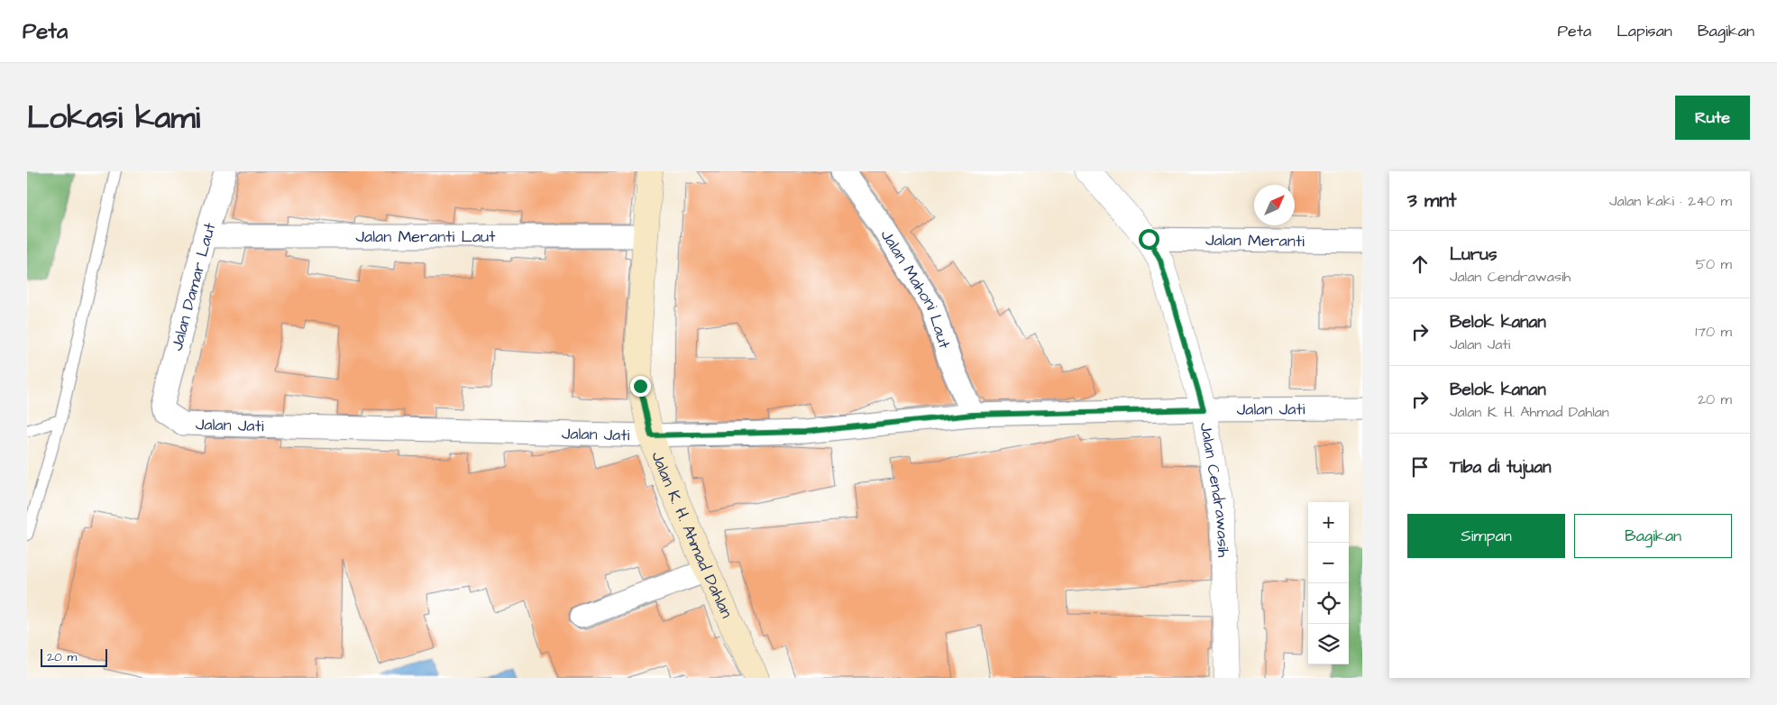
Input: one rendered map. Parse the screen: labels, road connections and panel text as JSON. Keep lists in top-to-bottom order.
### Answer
{
  "streets": {
    "main road": ["Jalan K. H. Ahmad Dahlan"],
    "street": [
      "Jalan Meranti Laut",
      "Jalan Meranti",
      "Jalan Damar Laut",
      "Jalan Mahoni Laut",
      "Jalan Jati",
      "Jalan Cendrawasih"
    ]
  },
  "crossings": [
    ["Jalan Meranti Laut", "Jalan Damar Laut"],
    ["Jalan Meranti Laut", "Jalan K. H. Ahmad Dahlan"],
    ["Jalan Meranti", "Jalan Cendrawasih"],
    ["Jalan Damar Laut", "Jalan Jati"],
    ["Jalan Mahoni Laut", "Jalan Jati"],
    ["Jalan Jati", "Jalan Cendrawasih"],
    ["Jalan Jati", "Jalan K. H. Ahmad Dahlan"]
  ],
  "scale_bar": "20 m",
  "north": "top right",
  "page": {
    "header": "Peta",
    "nav": ["Peta", "Lapisan", "Bagikan"],
    "title": "Lokasi kami",
    "buttons": [
      "Rute",
      ["Simpan", "Bagikan"]
    ],
    "heading": ["3 mnt", "Jalan kaki · 240 m"],
    "list": [
      ["Lurus", "Jalan Cendrawasih", "50 m"],
      ["Belok kanan", "Jalan Jati", "170 m"],
      ["Belok kanan", "Jalan K. H. Ahmad Dahlan", "20 m"],
      "Tiba di tujuan"
    ],
    "map_buttons": ["+", "−"],
    "scale": "20 m"
  }
}
